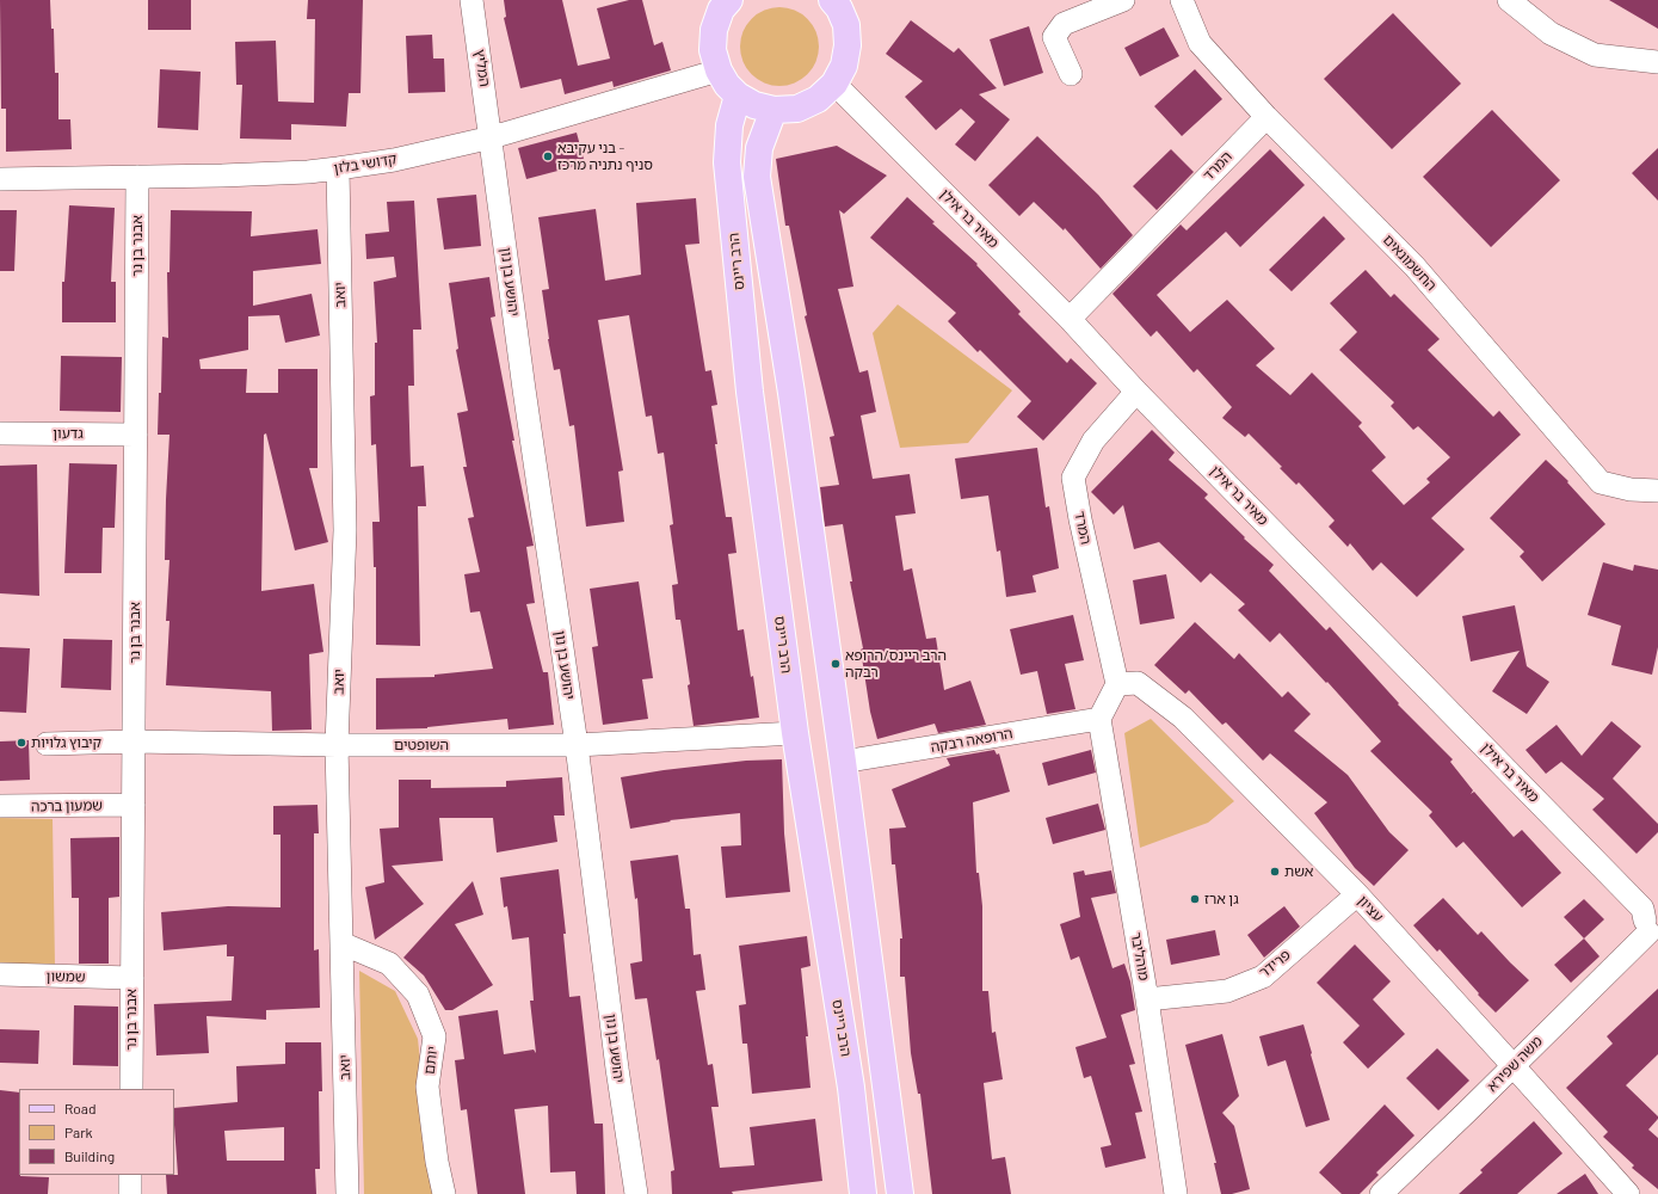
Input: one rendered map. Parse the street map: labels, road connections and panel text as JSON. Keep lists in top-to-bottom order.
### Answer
{
  "streets": {
    "main road": ["הרב ריינס"],
    "street": [
      "המליץ",
      "קדושי בלזן",
      "המרד",
      "מאיר בר אילן",
      "אבנר בן נר",
      "החשמונאים",
      "יהושע בן נון",
      "יואב",
      "גדעון",
      "הרופאה רבקה",
      "השופטים",
      "שמעון ברכה",
      "עציון",
      "מוהליבר",
      "פרידר",
      "שמשון",
      "יותם",
      "משה שפירא"
    ]
  },
  "crossings": [
    ["המליץ", "קדושי בלזן"],
    ["המליץ", "יהושע בן נון"],
    ["קדושי בלזן", "אבנר בן נר"],
    ["קדושי בלזן", "יהושע בן נון"],
    ["קדושי בלזן", "יואב"],
    ["המרד", "מאיר בר אילן"],
    ["המרד", "החשמונאים"],
    ["המרד", "עציון"],
    ["מאיר בר אילן", "משה שפירא"],
    ["אבנר בן נר", "גדעון"],
    ["אבנר בן נר", "השופטים"],
    ["אבנר בן נר", "שמעון ברכה"],
    ["אבנר בן נר", "שמשון"],
    ["הרב ריינס", "השופטים"],
    ["יהושע בן נון", "השופטים"],
    ["יואב", "השופטים"],
    ["יואב", "יותם"],
    ["הרופאה רבקה", "מוהליבר"],
    ["עציון", "פרידר"],
    ["עציון", "משה שפירא"],
    ["מוהליבר", "פרידר"]
  ],
  "places": [
    "בני עקיבא - סניף נתניה מרכז",
    "הרב ריינס/הרופא רבקה",
    "קיבוץ גלויות",
    "אשת",
    "גן ארז"
  ],
  "legend": ["Road", "Park", "Building"]
}
